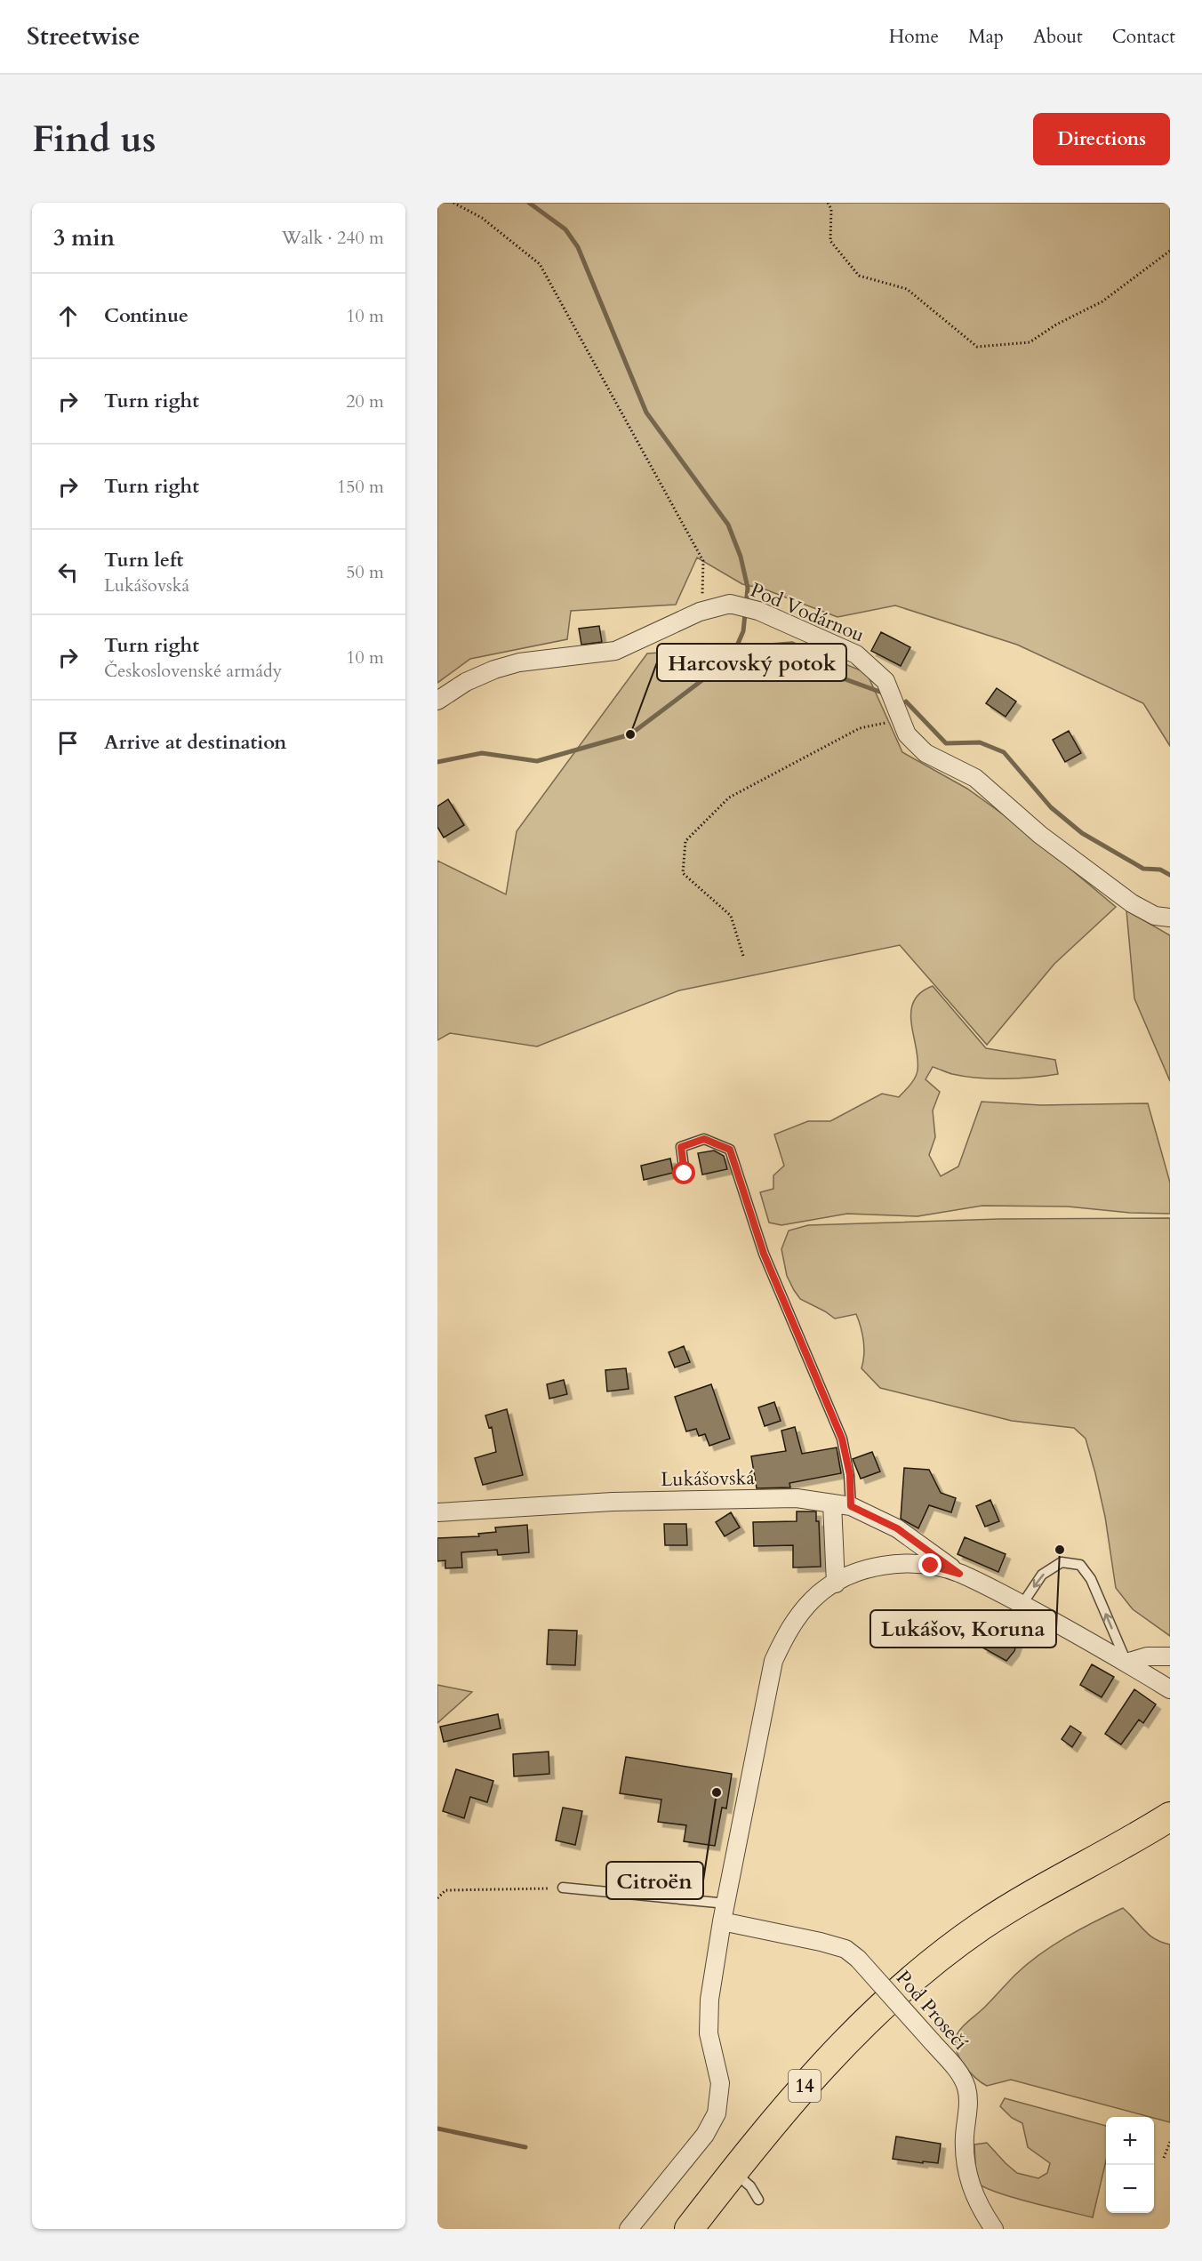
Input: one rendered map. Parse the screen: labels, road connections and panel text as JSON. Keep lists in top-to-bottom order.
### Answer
{
  "streets": {
    "main road": ["14"],
    "street": ["Pod Vodárnou", "Lukášovská", "Pod Prosečí"]
  },
  "places": ["Harcovský potok", "Lukášov, Koruna", "Citroën"],
  "page": {
    "header": "Streetwise",
    "nav": [
      "Home",
      "Map",
      "About",
      "Contact"
    ],
    "buttons": "Directions",
    "title": "Find us",
    "heading": ["3 min", "Walk · 240 m"],
    "list": [
      ["Continue", "10 m"],
      ["Turn right", "20 m"],
      ["Turn right", "150 m"],
      ["Turn left", "Lukášovská", "50 m"],
      ["Turn right", "Československé armády", "10 m"],
      "Arrive at destination"
    ],
    "map_buttons": ["+", "−"]
  }
}
